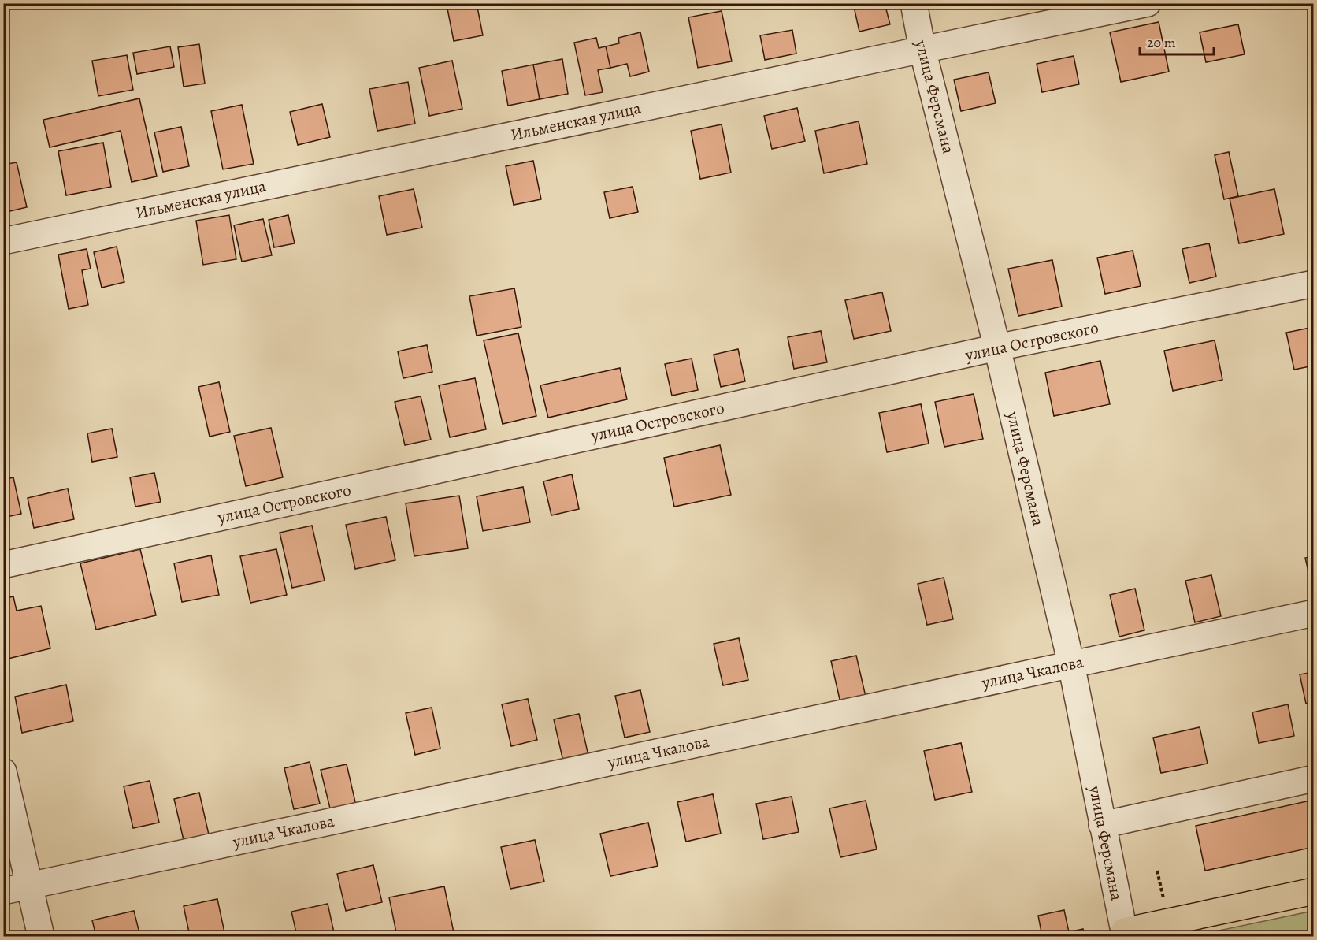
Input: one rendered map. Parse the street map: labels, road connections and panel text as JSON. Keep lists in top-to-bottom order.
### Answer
{
  "streets": {
    "street": [
      "улица Ферсмана",
      "Ильменская улица",
      "улица Островского",
      "улица Чкалова"
    ]
  },
  "crossings": [
    ["улица Ферсмана", "Ильменская улица"],
    ["улица Ферсмана", "улица Островского"],
    ["улица Ферсмана", "улица Чкалова"]
  ],
  "scale_bar": "20 m"
}
